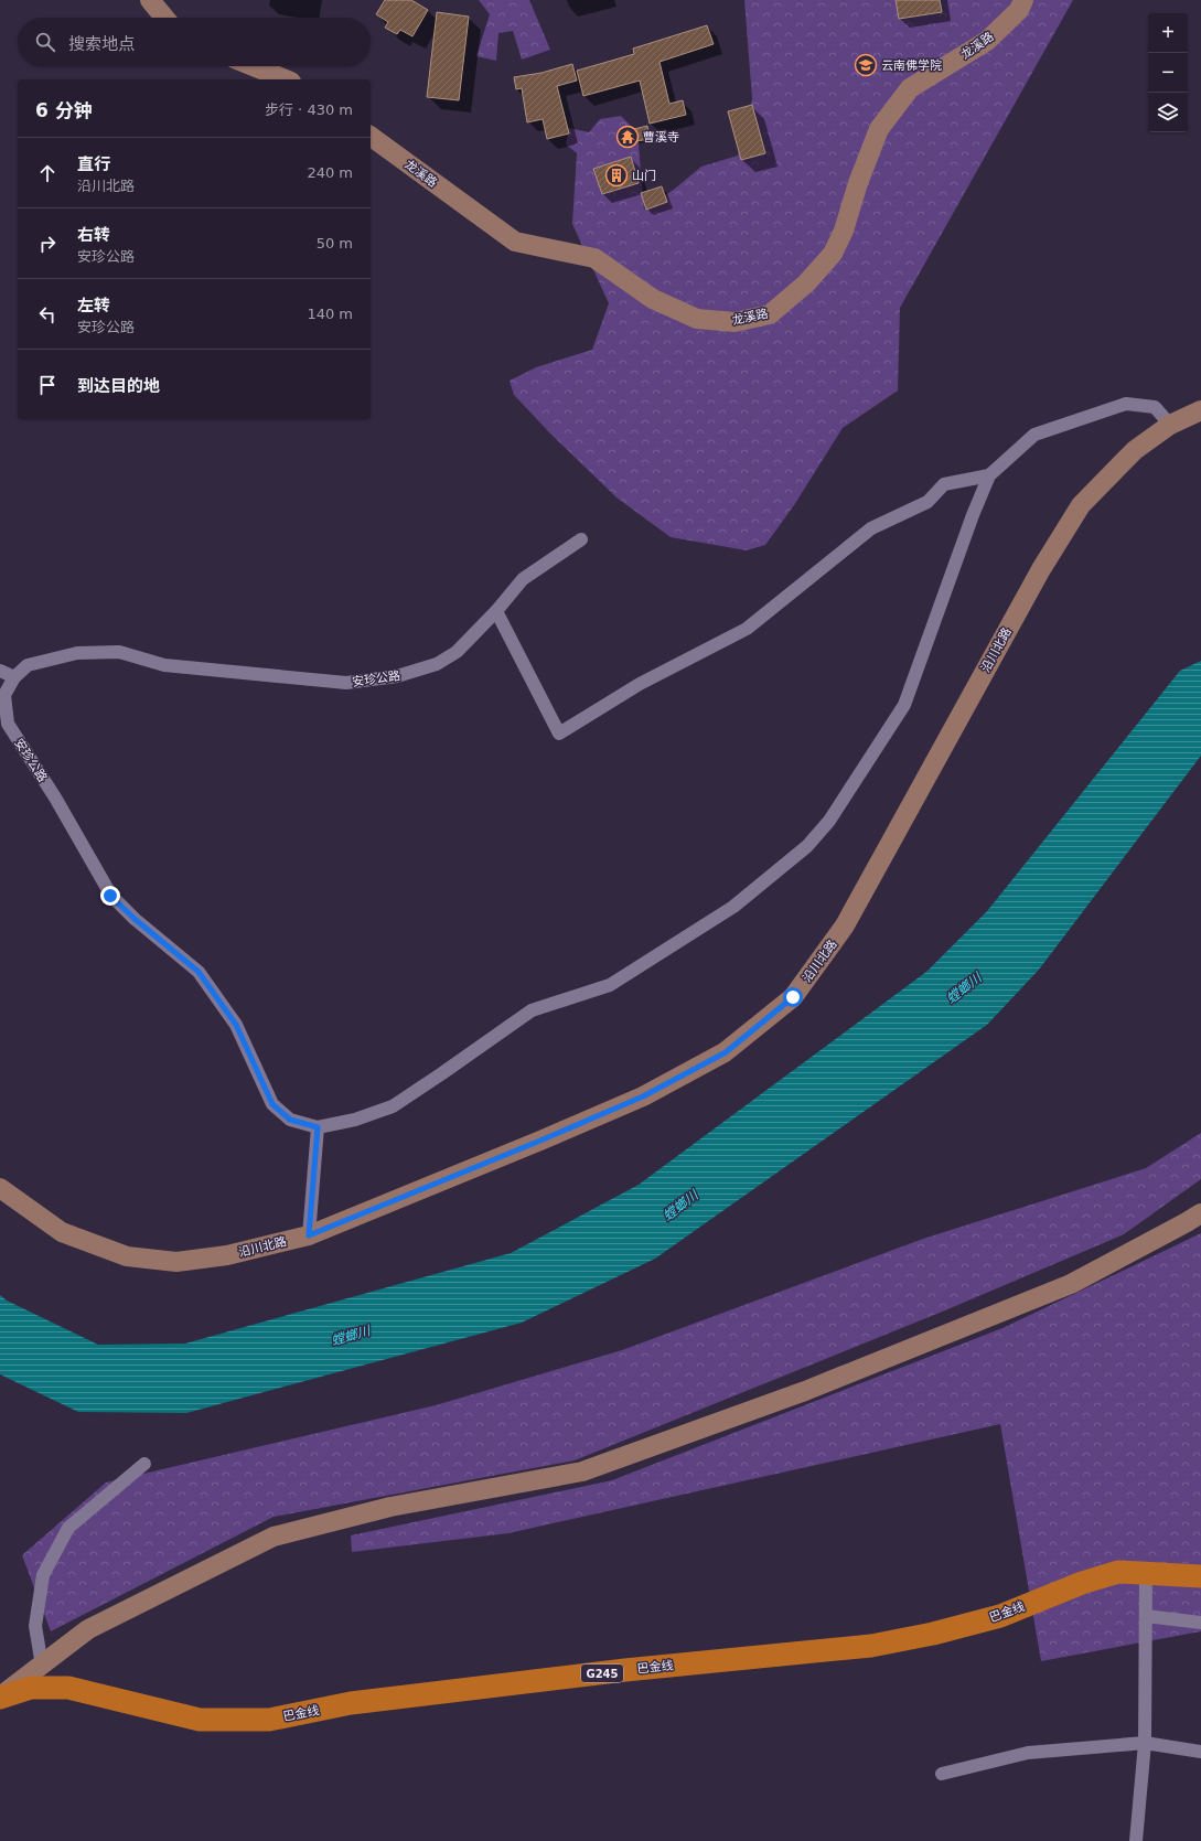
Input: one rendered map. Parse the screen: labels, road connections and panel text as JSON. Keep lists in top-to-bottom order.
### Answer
{
  "streets": {
    "highway": ["巴金线", "G245"],
    "main road": ["龙溪路", "沿川北路"],
    "street": ["安珍公路"]
  },
  "water": ["螳螂川"],
  "places": {
    "school or university": ["云南佛学院"],
    "temple": ["曹溪寺"],
    "building": ["山门"]
  },
  "page": {
    "map_buttons": ["+", "−"],
    "search": "搜索地点",
    "heading": ["6 分钟", "步行 · 430 m"],
    "list": [
      ["直行", "沿川北路", "240 m"],
      ["右转", "安珍公路", "50 m"],
      ["左转", "安珍公路", "140 m"],
      "到达目的地"
    ]
  }
}
